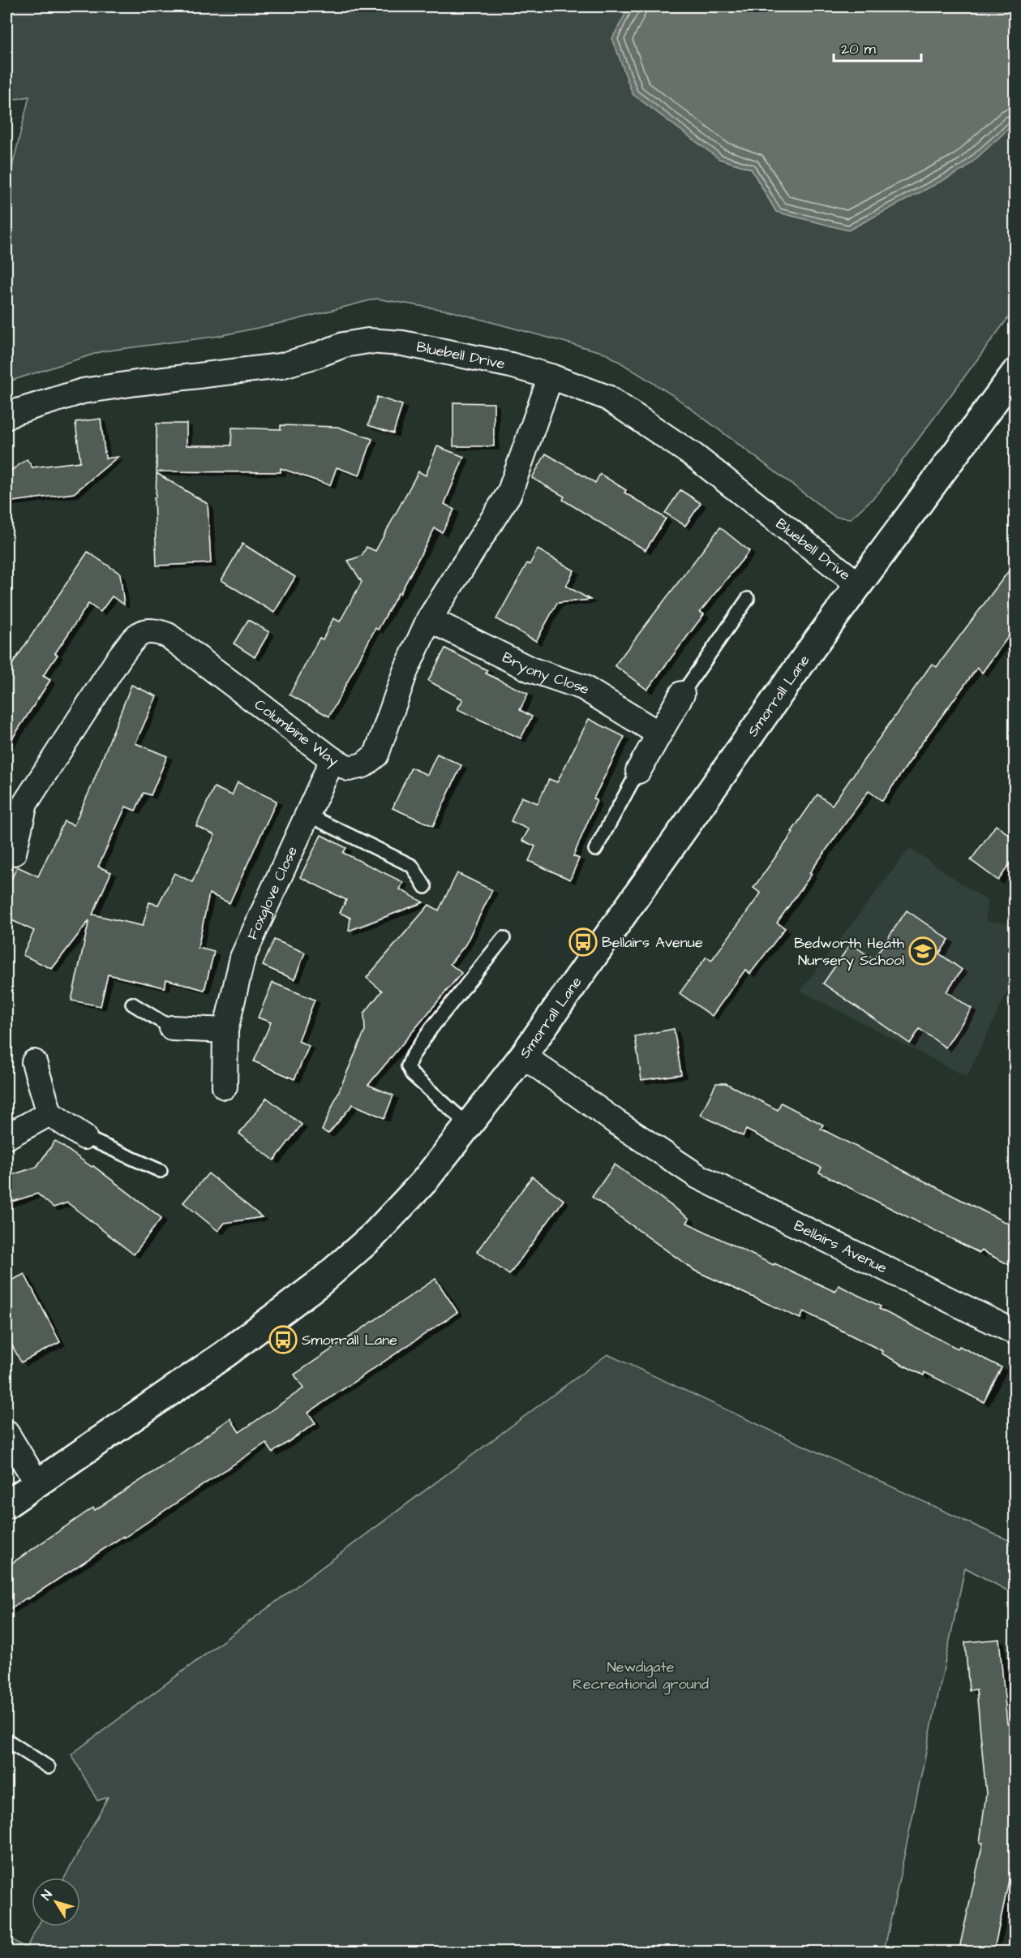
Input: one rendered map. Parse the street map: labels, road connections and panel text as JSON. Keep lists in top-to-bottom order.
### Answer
{
  "streets": {
    "street": [
      "Bluebell Drive",
      "Bryony Close",
      "Smorrall Lane",
      "Columbine Way",
      "Foxglove Close",
      "Bellairs Avenue"
    ]
  },
  "crossings": [
    ["Bluebell Drive", "Smorrall Lane"],
    ["Bluebell Drive", "Columbine Way"],
    ["Bryony Close", "Columbine Way"],
    ["Smorrall Lane", "Bellairs Avenue"],
    ["Columbine Way", "Foxglove Close"]
  ],
  "parks": ["Newdigate Recreational ground"],
  "places": {
    "bus stop": ["Bellairs Avenue", "Smorrall Lane"],
    "school or university": ["Bedworth Heath Nursery School"]
  },
  "scale_bar": "20 m",
  "north": "top left"
}
